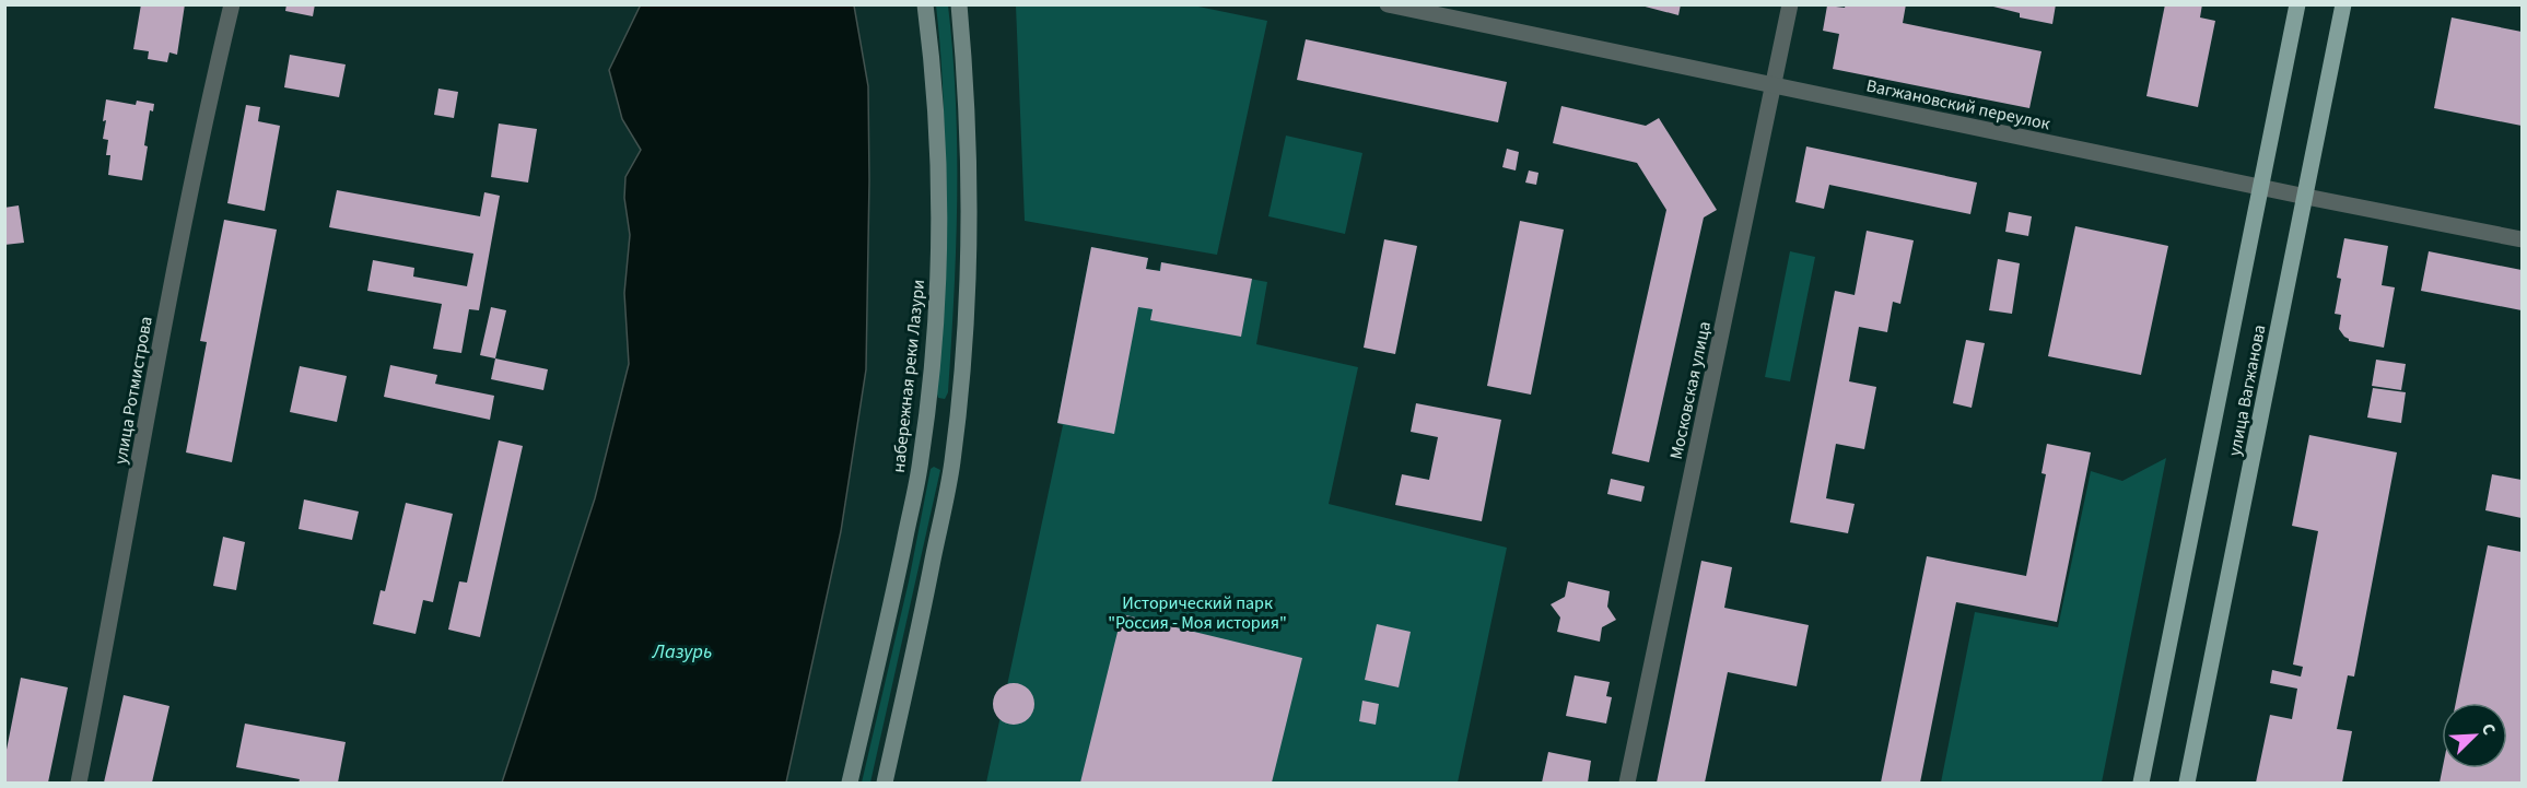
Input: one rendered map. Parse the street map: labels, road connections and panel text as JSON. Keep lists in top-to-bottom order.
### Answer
{
  "streets": {
    "main road": ["набережная реки Лазури", "улица Вагжанова"],
    "street": ["Вагжановский переулок", "улица Ротмистрова", "Московская улица"]
  },
  "crossings": [
    ["Вагжановский переулок", "Московская улица"],
    ["Вагжановский переулок", "улица Вагжанова"]
  ],
  "water": ["Лазурь"],
  "parks": ["Исторический парк \"Россия - Моя история\""],
  "north": "top right"
}
